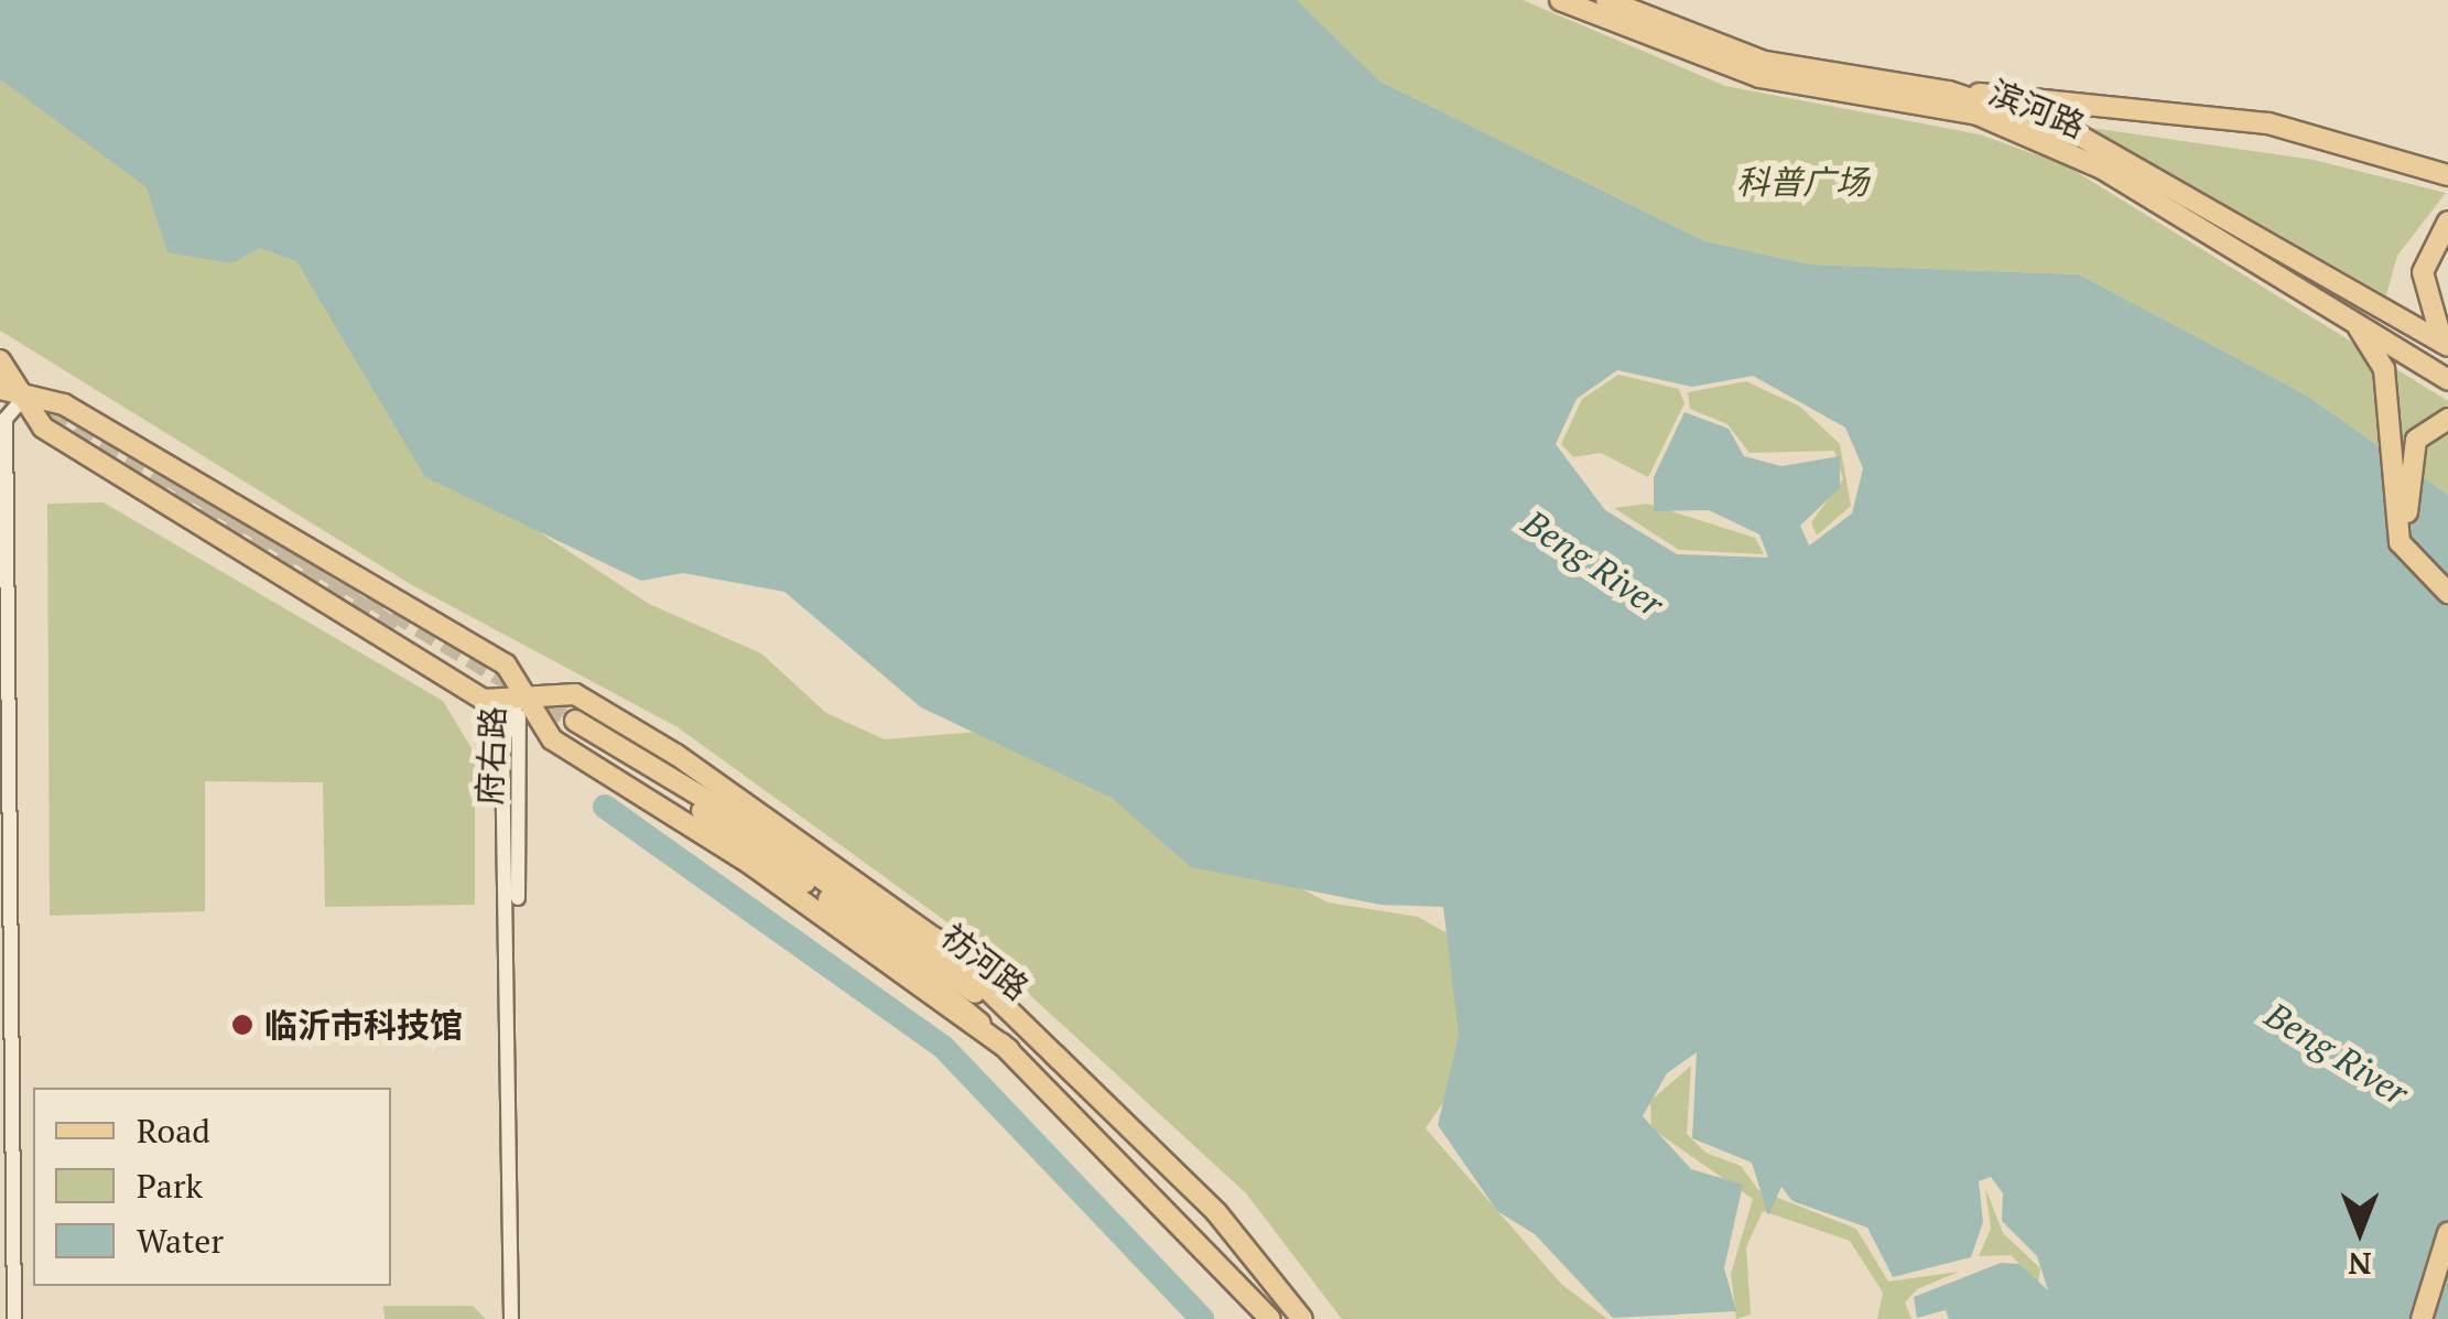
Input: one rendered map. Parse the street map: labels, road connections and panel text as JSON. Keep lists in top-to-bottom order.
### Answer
{
  "streets": {
    "main road": ["滨河路", "祊河路"],
    "street": ["府右路"]
  },
  "water": ["Beng River"],
  "parks": ["科普广场"],
  "places": ["临沂市科技馆"],
  "legend": ["Road", "Park", "Water"],
  "north": "bottom"
}
